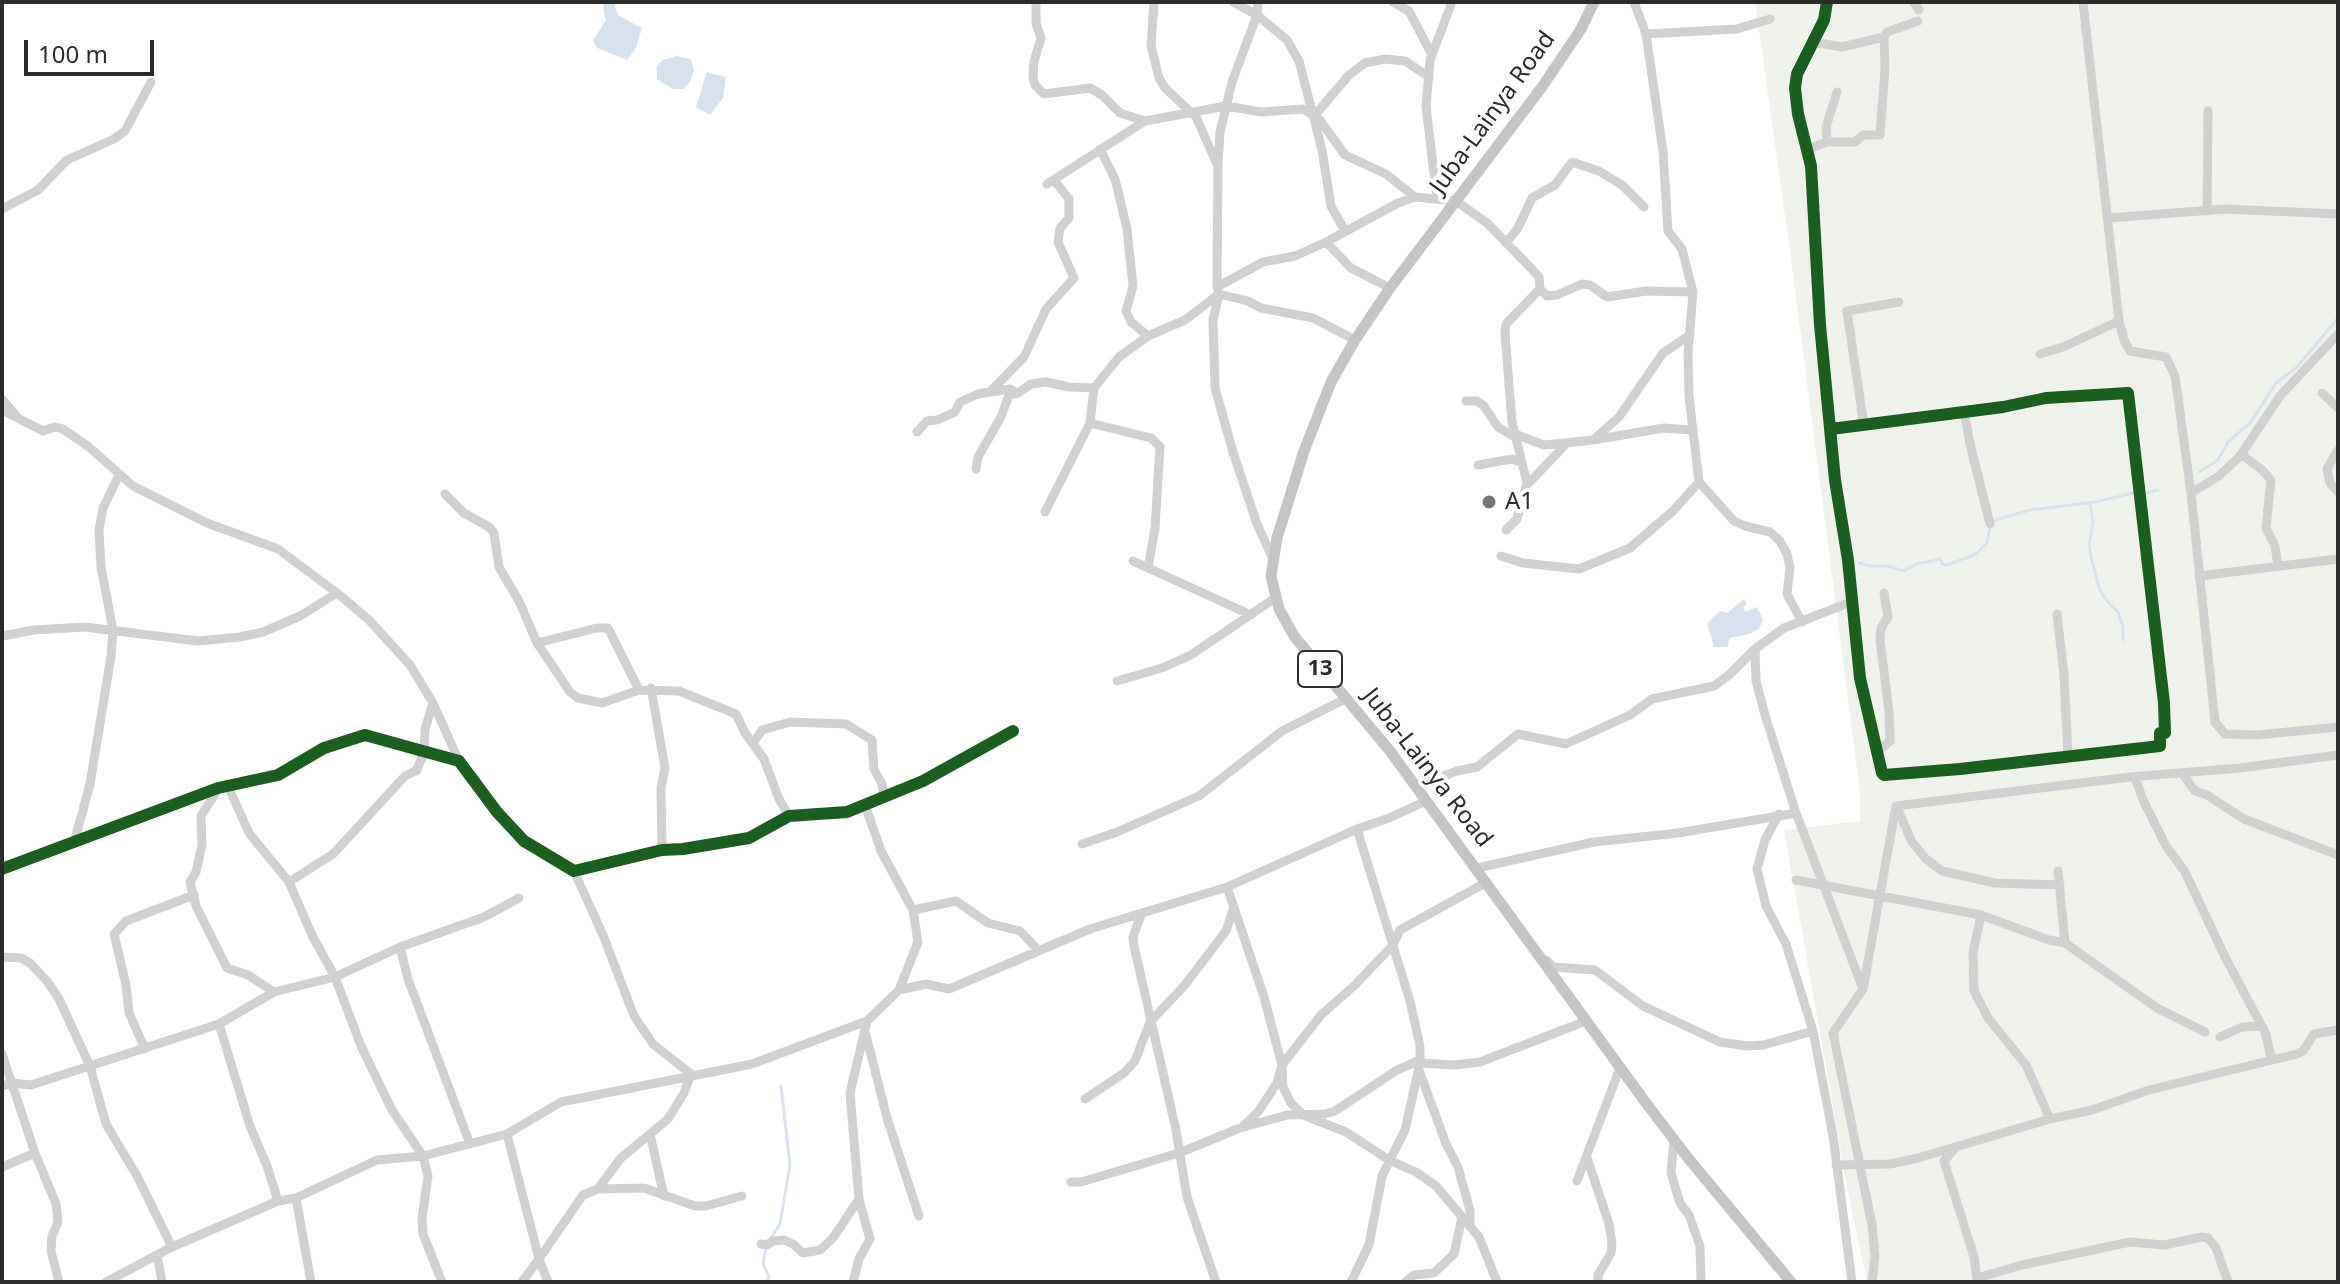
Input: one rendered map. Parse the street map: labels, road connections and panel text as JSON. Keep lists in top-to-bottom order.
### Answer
{
  "streets": {
    "main road": ["Juba-Lainya Road", "13"]
  },
  "places": ["A1"],
  "scale_bar": "100 m"
}
